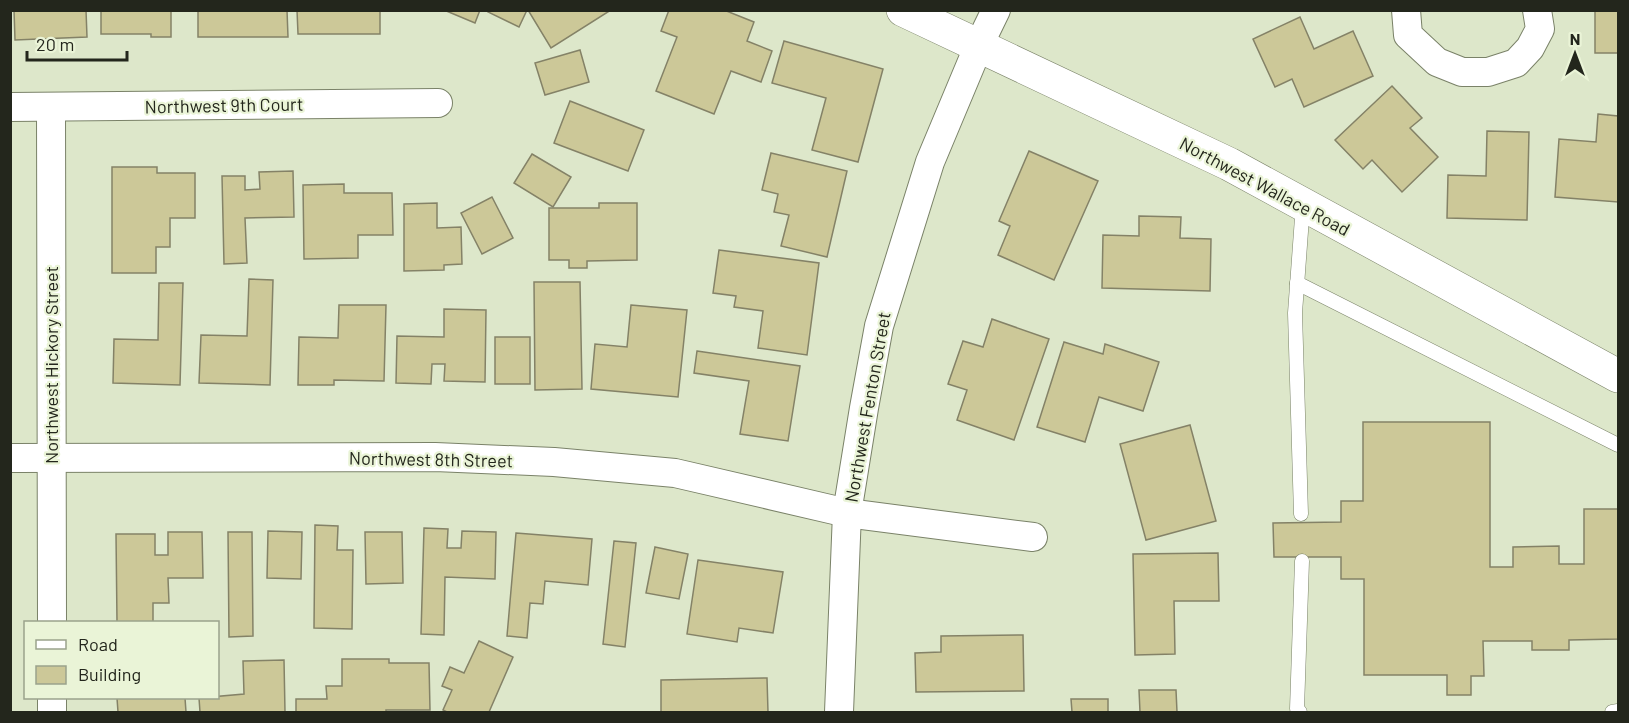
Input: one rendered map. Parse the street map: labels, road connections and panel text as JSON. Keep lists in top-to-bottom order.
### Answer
{
  "streets": {
    "street": [
      "Northwest 9th Court",
      "Northwest Wallace Road",
      "Northwest Hickory Street",
      "Northwest Fenton Street",
      "Northwest 8th Street"
    ]
  },
  "crossings": [
    ["Northwest 9th Court", "Northwest Hickory Street"],
    ["Northwest Wallace Road", "Northwest Fenton Street"],
    ["Northwest Hickory Street", "Northwest 8th Street"],
    ["Northwest Fenton Street", "Northwest 8th Street"]
  ],
  "legend": ["Road", "Building"],
  "scale_bar": "20 m",
  "north": "top"
}
